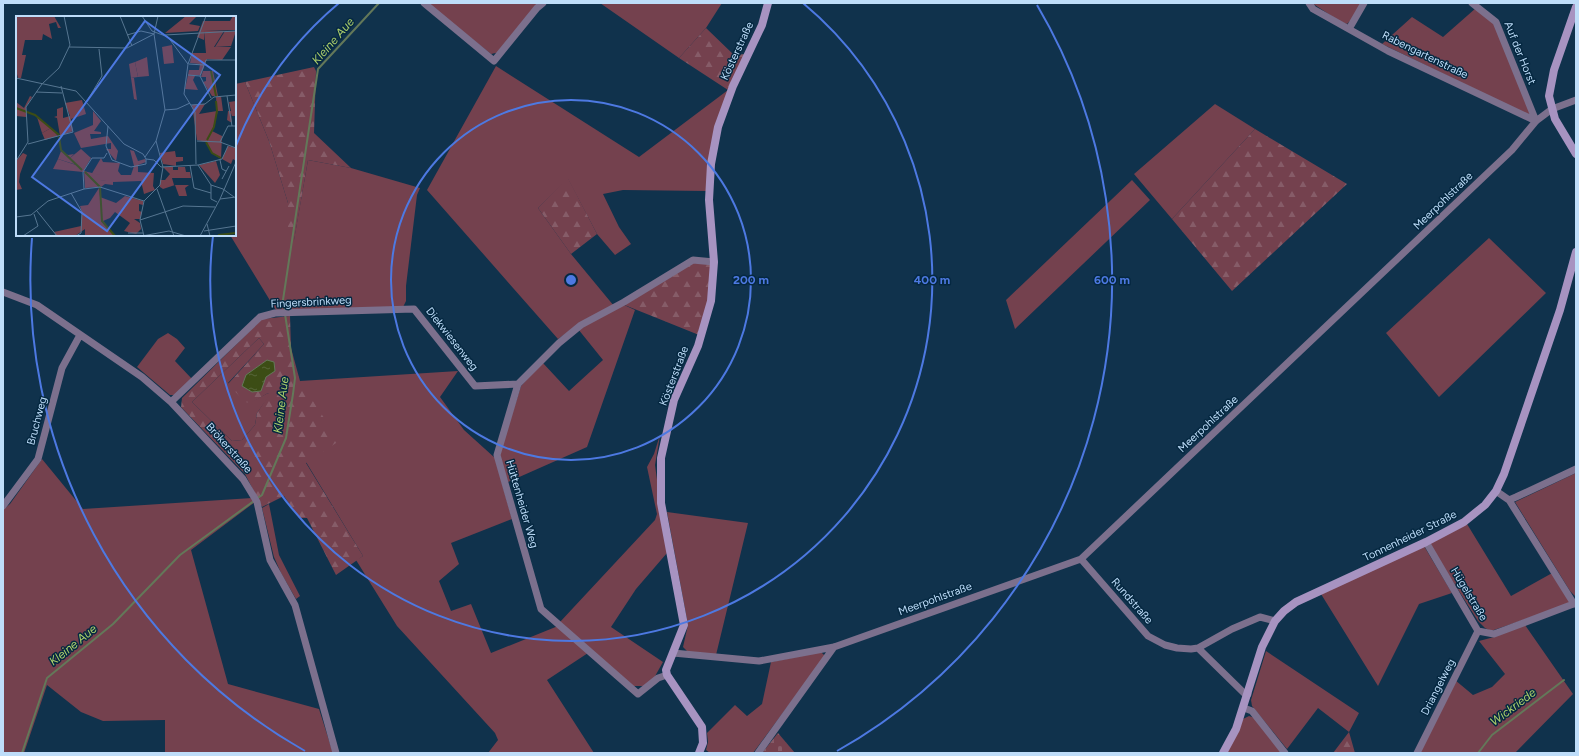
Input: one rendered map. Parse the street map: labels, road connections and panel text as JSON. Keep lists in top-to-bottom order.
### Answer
{
  "streets": {
    "street": [
      "Kösterstraße",
      "Auf der Horst",
      "Rabengartenstraße",
      "Meerpohlstraße",
      "Fingersbrinkweg",
      "Diekwiesenweg",
      "Bruchweg",
      "Brökerstraße",
      "Hüttenheider Weg",
      "Tonnenheider Straße",
      "Hügelstraße",
      "Rundstraße",
      "Driangelweg"
    ]
  },
  "crossings": [
    ["Kösterstraße", "Meerpohlstraße"],
    ["Kösterstraße", "Hüttenheider Weg"],
    ["Auf der Horst", "Rabengartenstraße"],
    ["Auf der Horst", "Meerpohlstraße"],
    ["Rabengartenstraße", "Meerpohlstraße"],
    ["Meerpohlstraße", "Rundstraße"],
    ["Fingersbrinkweg", "Diekwiesenweg"],
    ["Fingersbrinkweg", "Brökerstraße"],
    ["Diekwiesenweg", "Hüttenheider Weg"],
    ["Bruchweg", "Brökerstraße"],
    ["Tonnenheider Straße", "Hügelstraße"],
    ["Tonnenheider Straße", "Rundstraße"],
    ["Hügelstraße", "Driangelweg"]
  ],
  "water": ["Kleine Aue", "Wickriede"],
  "rings": ["200 m", "400 m", "600 m"]
}
